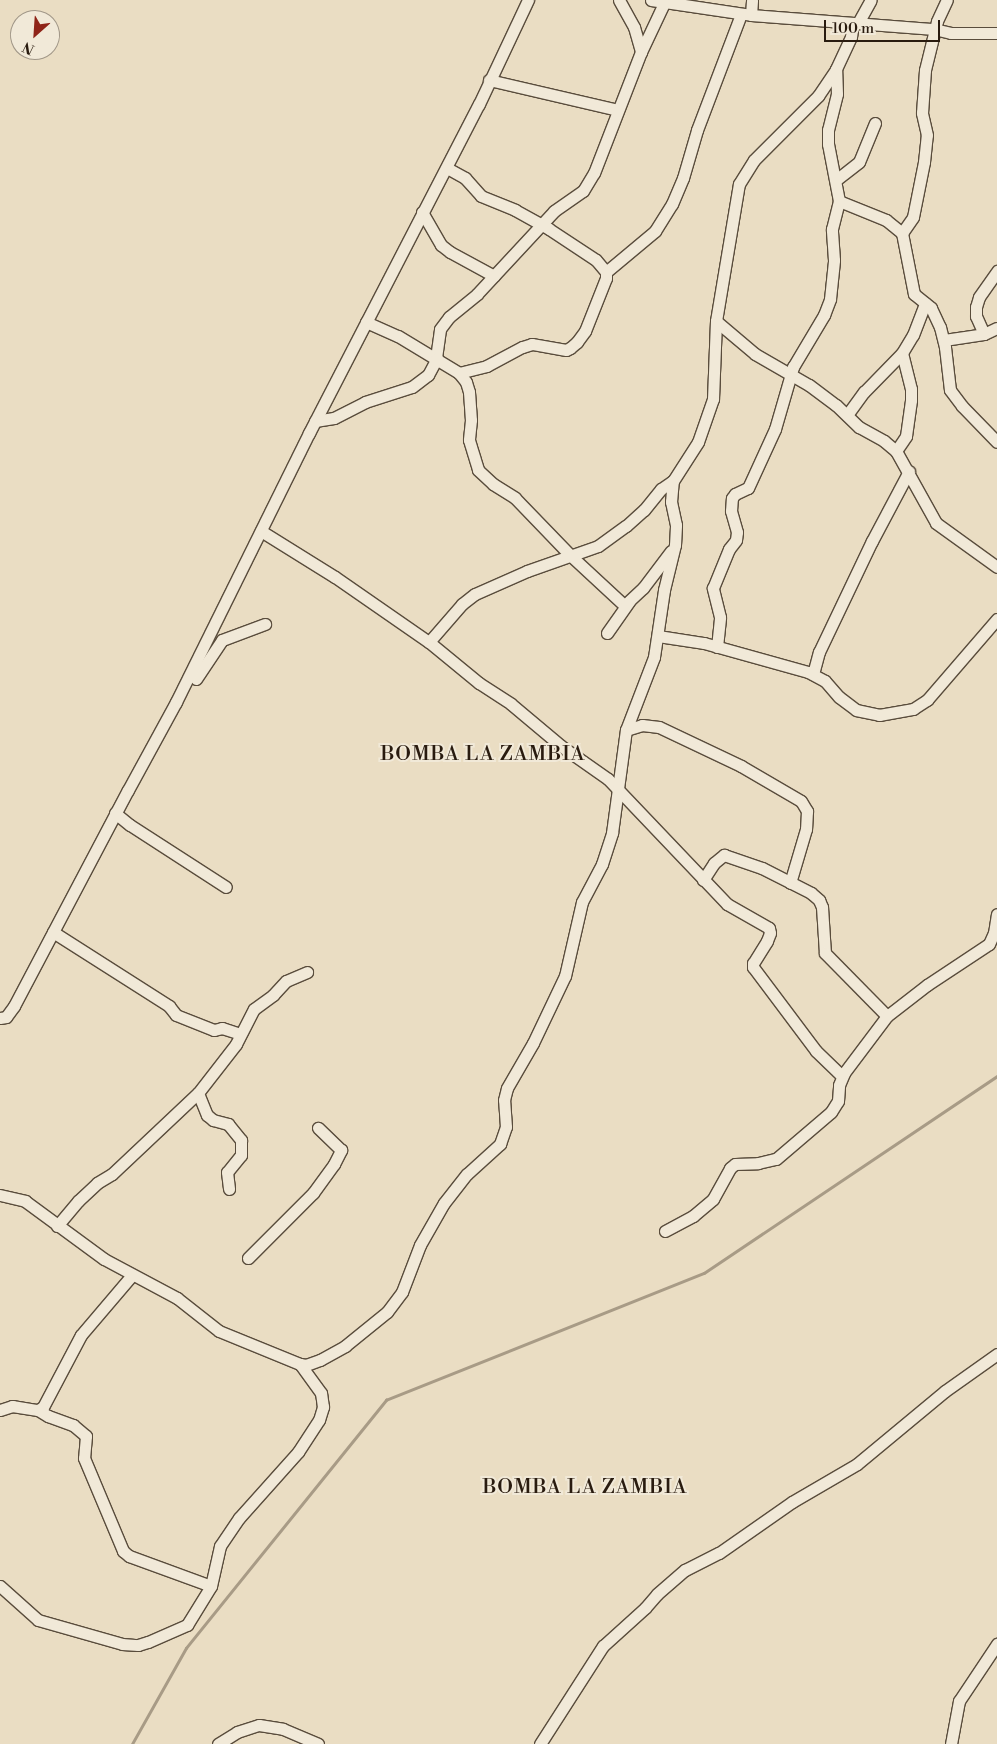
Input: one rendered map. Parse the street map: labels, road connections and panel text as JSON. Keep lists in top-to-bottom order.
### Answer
{
  "districts": ["BOMBA LA ZAMBIA", "BOMBA LA ZAMBIA"],
  "scale_bar": "100 m",
  "north": "bottom left"
}
